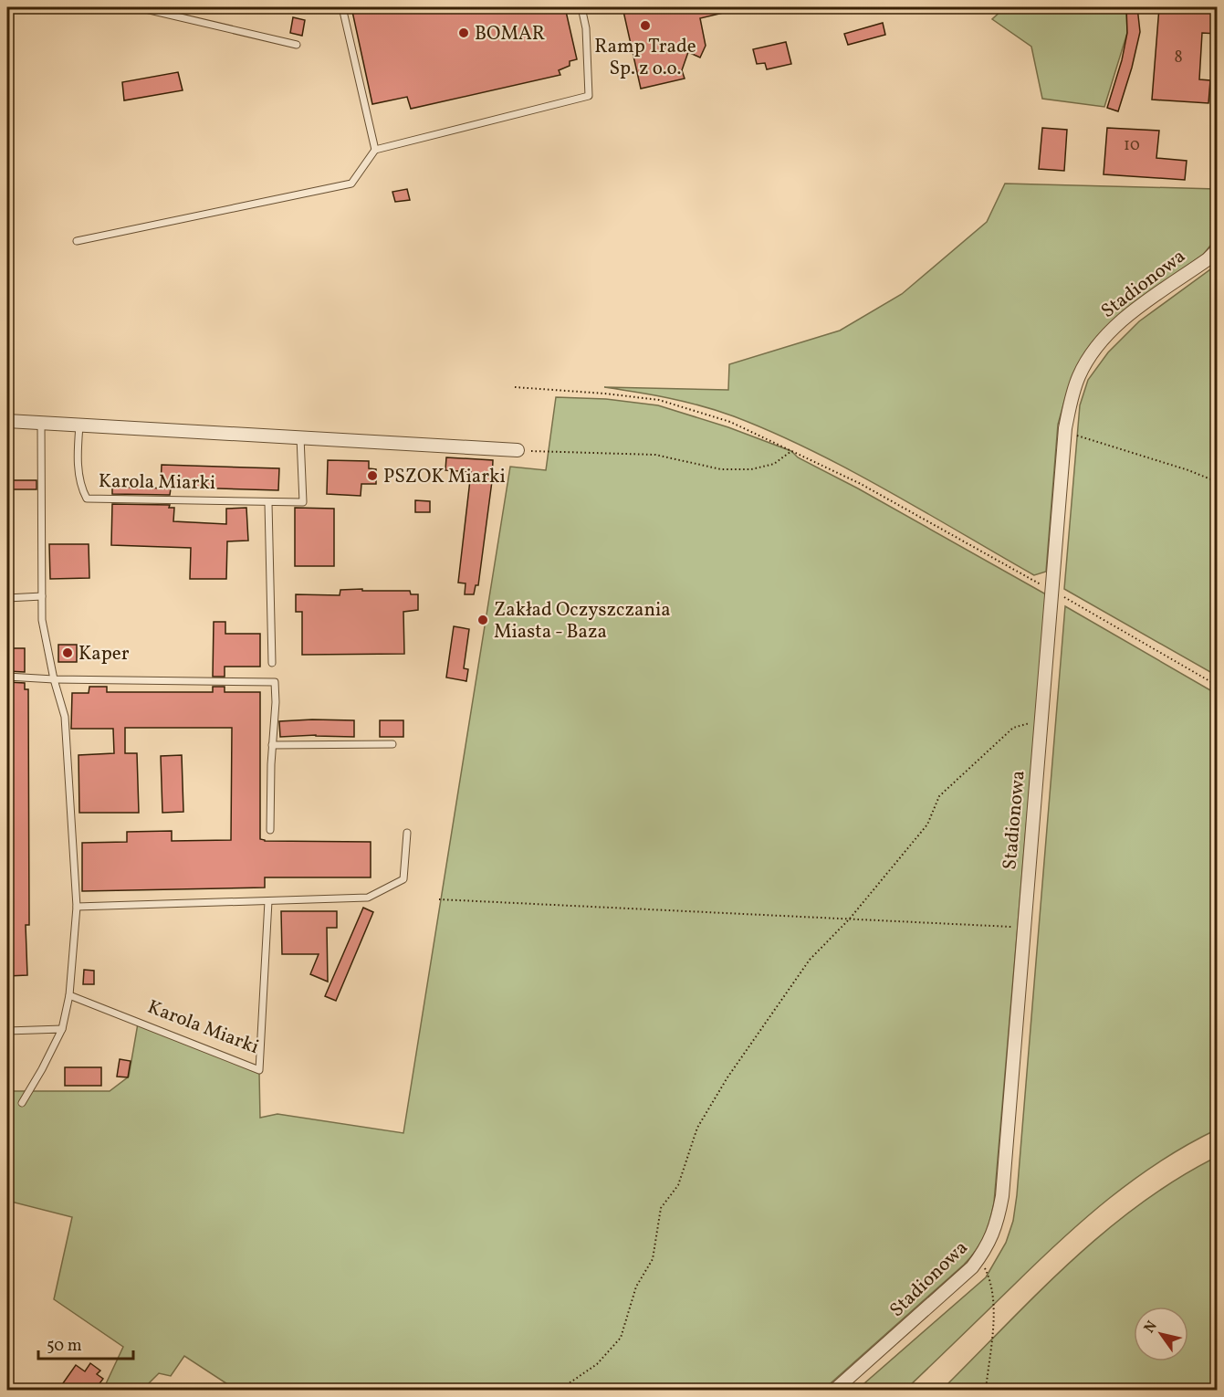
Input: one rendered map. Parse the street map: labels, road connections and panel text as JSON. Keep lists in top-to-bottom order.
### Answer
{
  "streets": {
    "street": ["Stadionowa"],
    "lane": ["Karola Miarki"]
  },
  "places": [
    "Ramp Trade Sp. z o.o.",
    "BOMAR",
    "PSZOK Miarki",
    "Zakład Oczyszczania Miasta - Baza",
    "Kaper"
  ],
  "house_numbers": ["8", "10"],
  "scale_bar": "50 m",
  "north": "top left"
}
